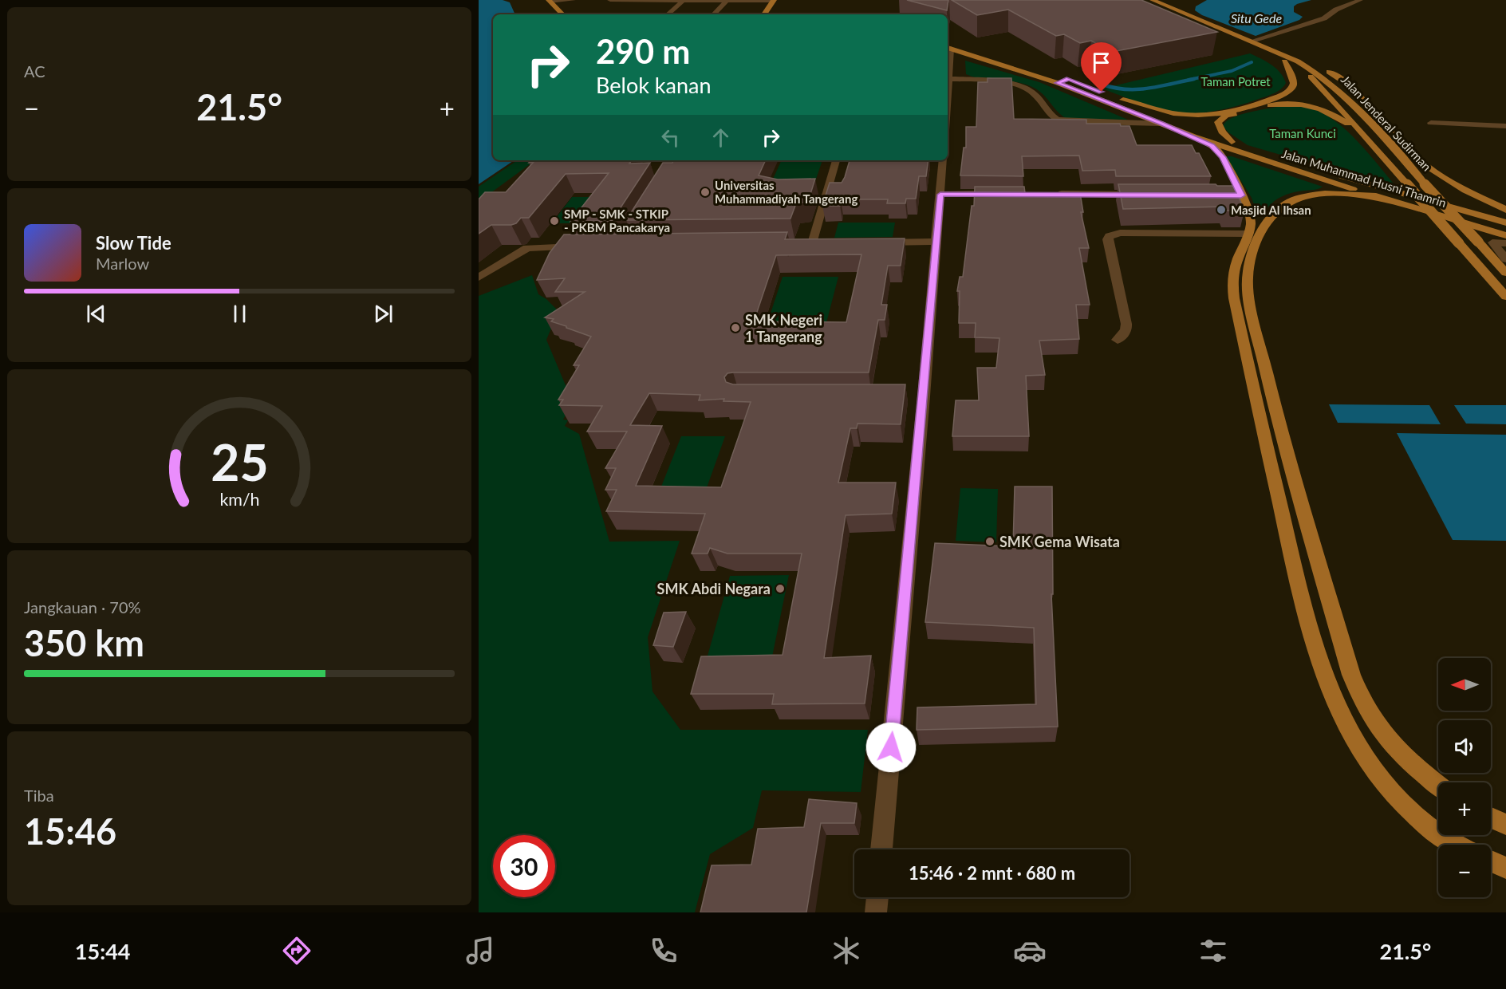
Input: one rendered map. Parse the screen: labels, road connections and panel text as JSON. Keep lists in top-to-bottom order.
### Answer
{
  "streets": {
    "main road": ["Jalan Jenderal Sudirman", "Jalan Muhammad Husni Thamrin"]
  },
  "water": ["Situ Gede"],
  "parks": ["Taman Potret", "Taman Kunci"],
  "places": [
    "Universitas Muhammadiyah Tangerang",
    "Masjid Al Ihsan",
    "SMP - SMK - STKIP - PKBM Pancakarya",
    "SMK Negeri 1 Tangerang",
    "SMK Gema Wisata",
    "SMK Abdi Negara"
  ],
  "north": "left",
  "page": {
    "tile": [
      "AC",
      ["Jangkauan · 70%", "350 km"],
      ["Tiba", "15:46"]
    ],
    "turn": ["290 m", "Belok kanan"],
    "heat": ["−", "21.5°", "+"],
    "song": ["Slow Tide", "Marlow"],
    "map_buttons": ["+", "−"],
    "limit": "30",
    "trip": "15:46 · 2 mnt · 680 m",
    "tabs": ["15:44", "21.5°"],
    "gauge": ["25", "km/h"]
  }
}
